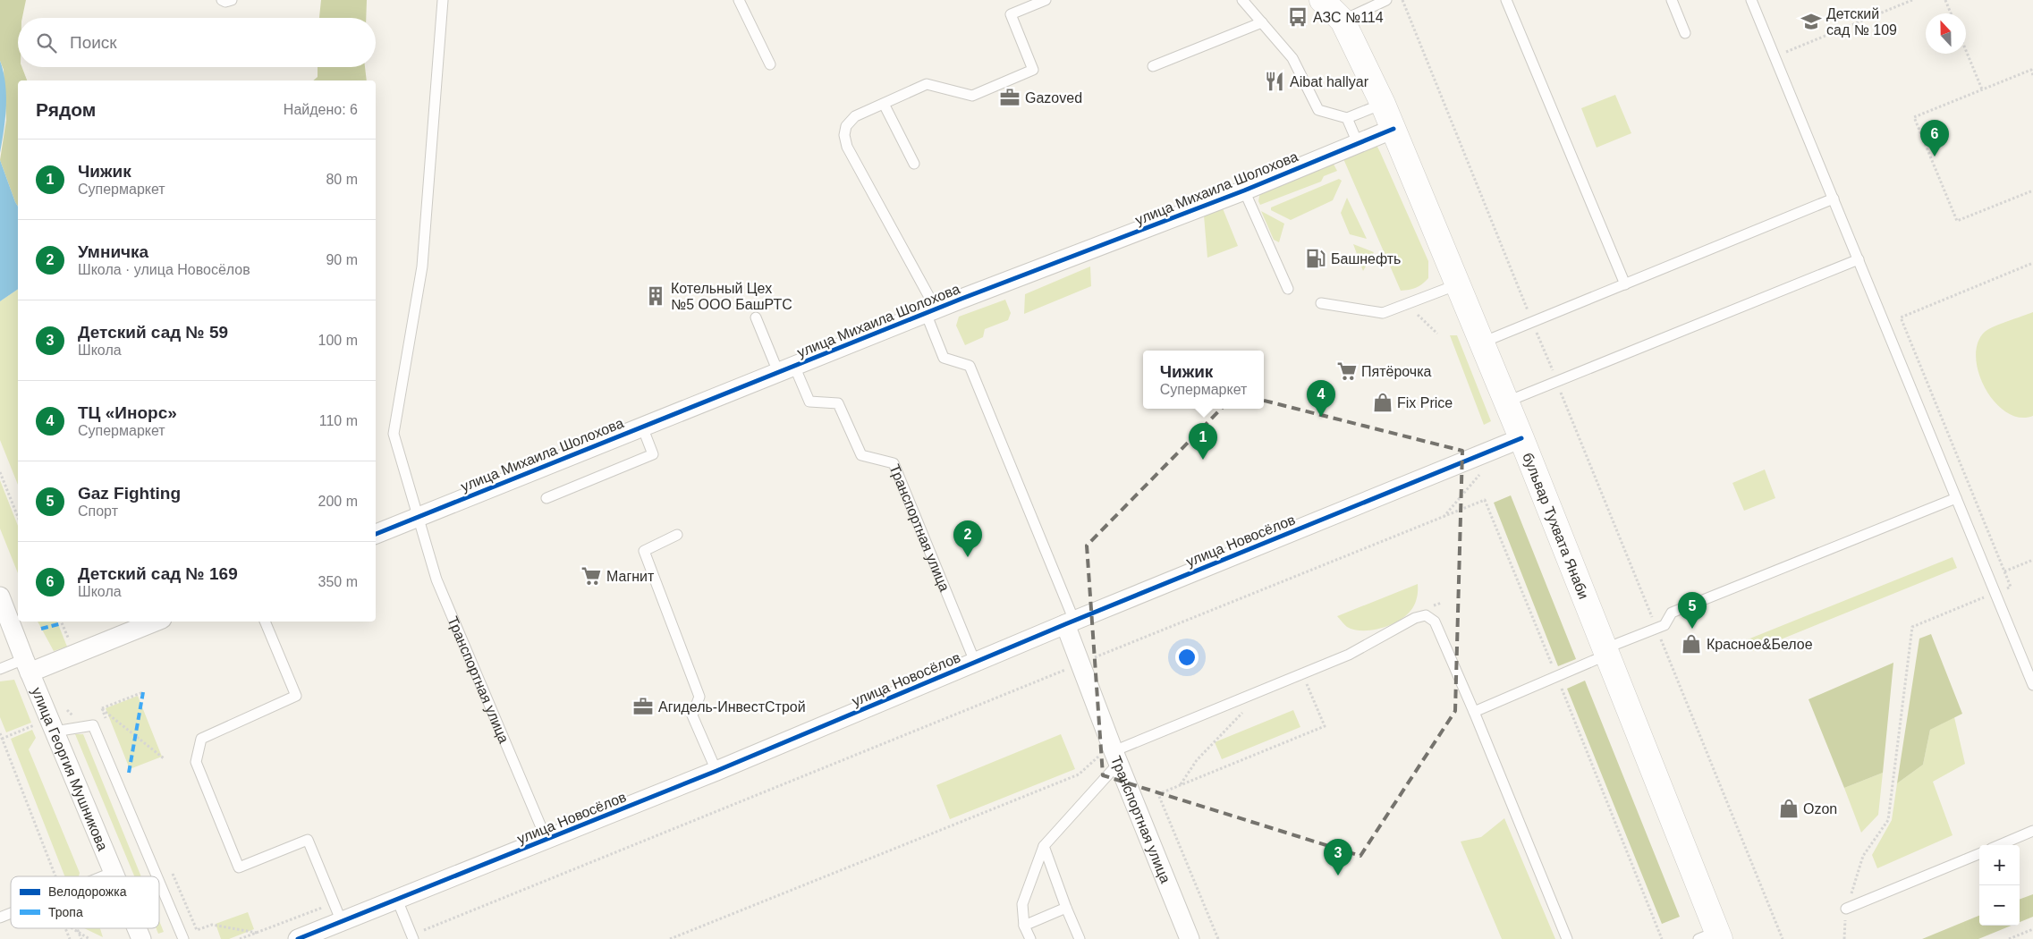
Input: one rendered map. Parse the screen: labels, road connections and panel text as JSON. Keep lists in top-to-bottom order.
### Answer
{
  "streets": {
    "main road": ["бульвар Тухвата Янаби"],
    "street": [
      "улица Михаила Шолохова",
      "Транспортная улица",
      "улица Новосёлов",
      "улица Георгия Мушникова"
    ]
  },
  "crossings": [
    ["улица Михаила Шолохова", "бульвар Тухвата Янаби"],
    ["улица Михаила Шолохова", "Транспортная улица"],
    ["бульвар Тухвата Янаби", "улица Новосёлов"],
    ["Транспортная улица", "улица Новосёлов"]
  ],
  "places": {
    "bus stop": ["АЗС №114"],
    "school or university": ["Детский сад № 109"],
    "restaurant": ["Aibat hallyar"],
    "office": ["Gazoved", "Агидель-ИнвестСтрой"],
    "fuel station": ["Башнефть"],
    "building": ["Котельный Цех №5 ООО БашРТС"],
    "supermarket": ["Пятёрочка", "Магнит"],
    "shop": ["Fix Price", "Красное&Белое", "Ozon"]
  },
  "legend": ["Велодорожка", "Тропа"],
  "north": "top",
  "page": {
    "search": "Поиск",
    "heading": ["Рядом", "Найдено: 6"],
    "pins": [
      "6",
      "4",
      "1",
      "2",
      "5",
      "3"
    ],
    "list": [
      {
        "mark": "1",
        "name": "Чижик",
        "note": "Супермаркет",
        "value": "80 m"
      },
      {
        "mark": "2",
        "name": "Умничка",
        "note": "Школа · улица Новосёлов",
        "value": "90 m"
      },
      {
        "mark": "3",
        "name": "Детский сад № 59",
        "note": "Школа",
        "value": "100 m"
      },
      {
        "mark": "4",
        "name": "ТЦ «Инорс»",
        "note": "Супермаркет",
        "value": "110 m"
      },
      {
        "mark": "5",
        "name": "Gaz Fighting",
        "note": "Спорт",
        "value": "200 m"
      },
      {
        "mark": "6",
        "name": "Детский сад № 169",
        "note": "Школа",
        "value": "350 m"
      }
    ],
    "popup": ["Чижик", "Супермаркет"],
    "map_buttons": ["+", "−"]
  }
}
